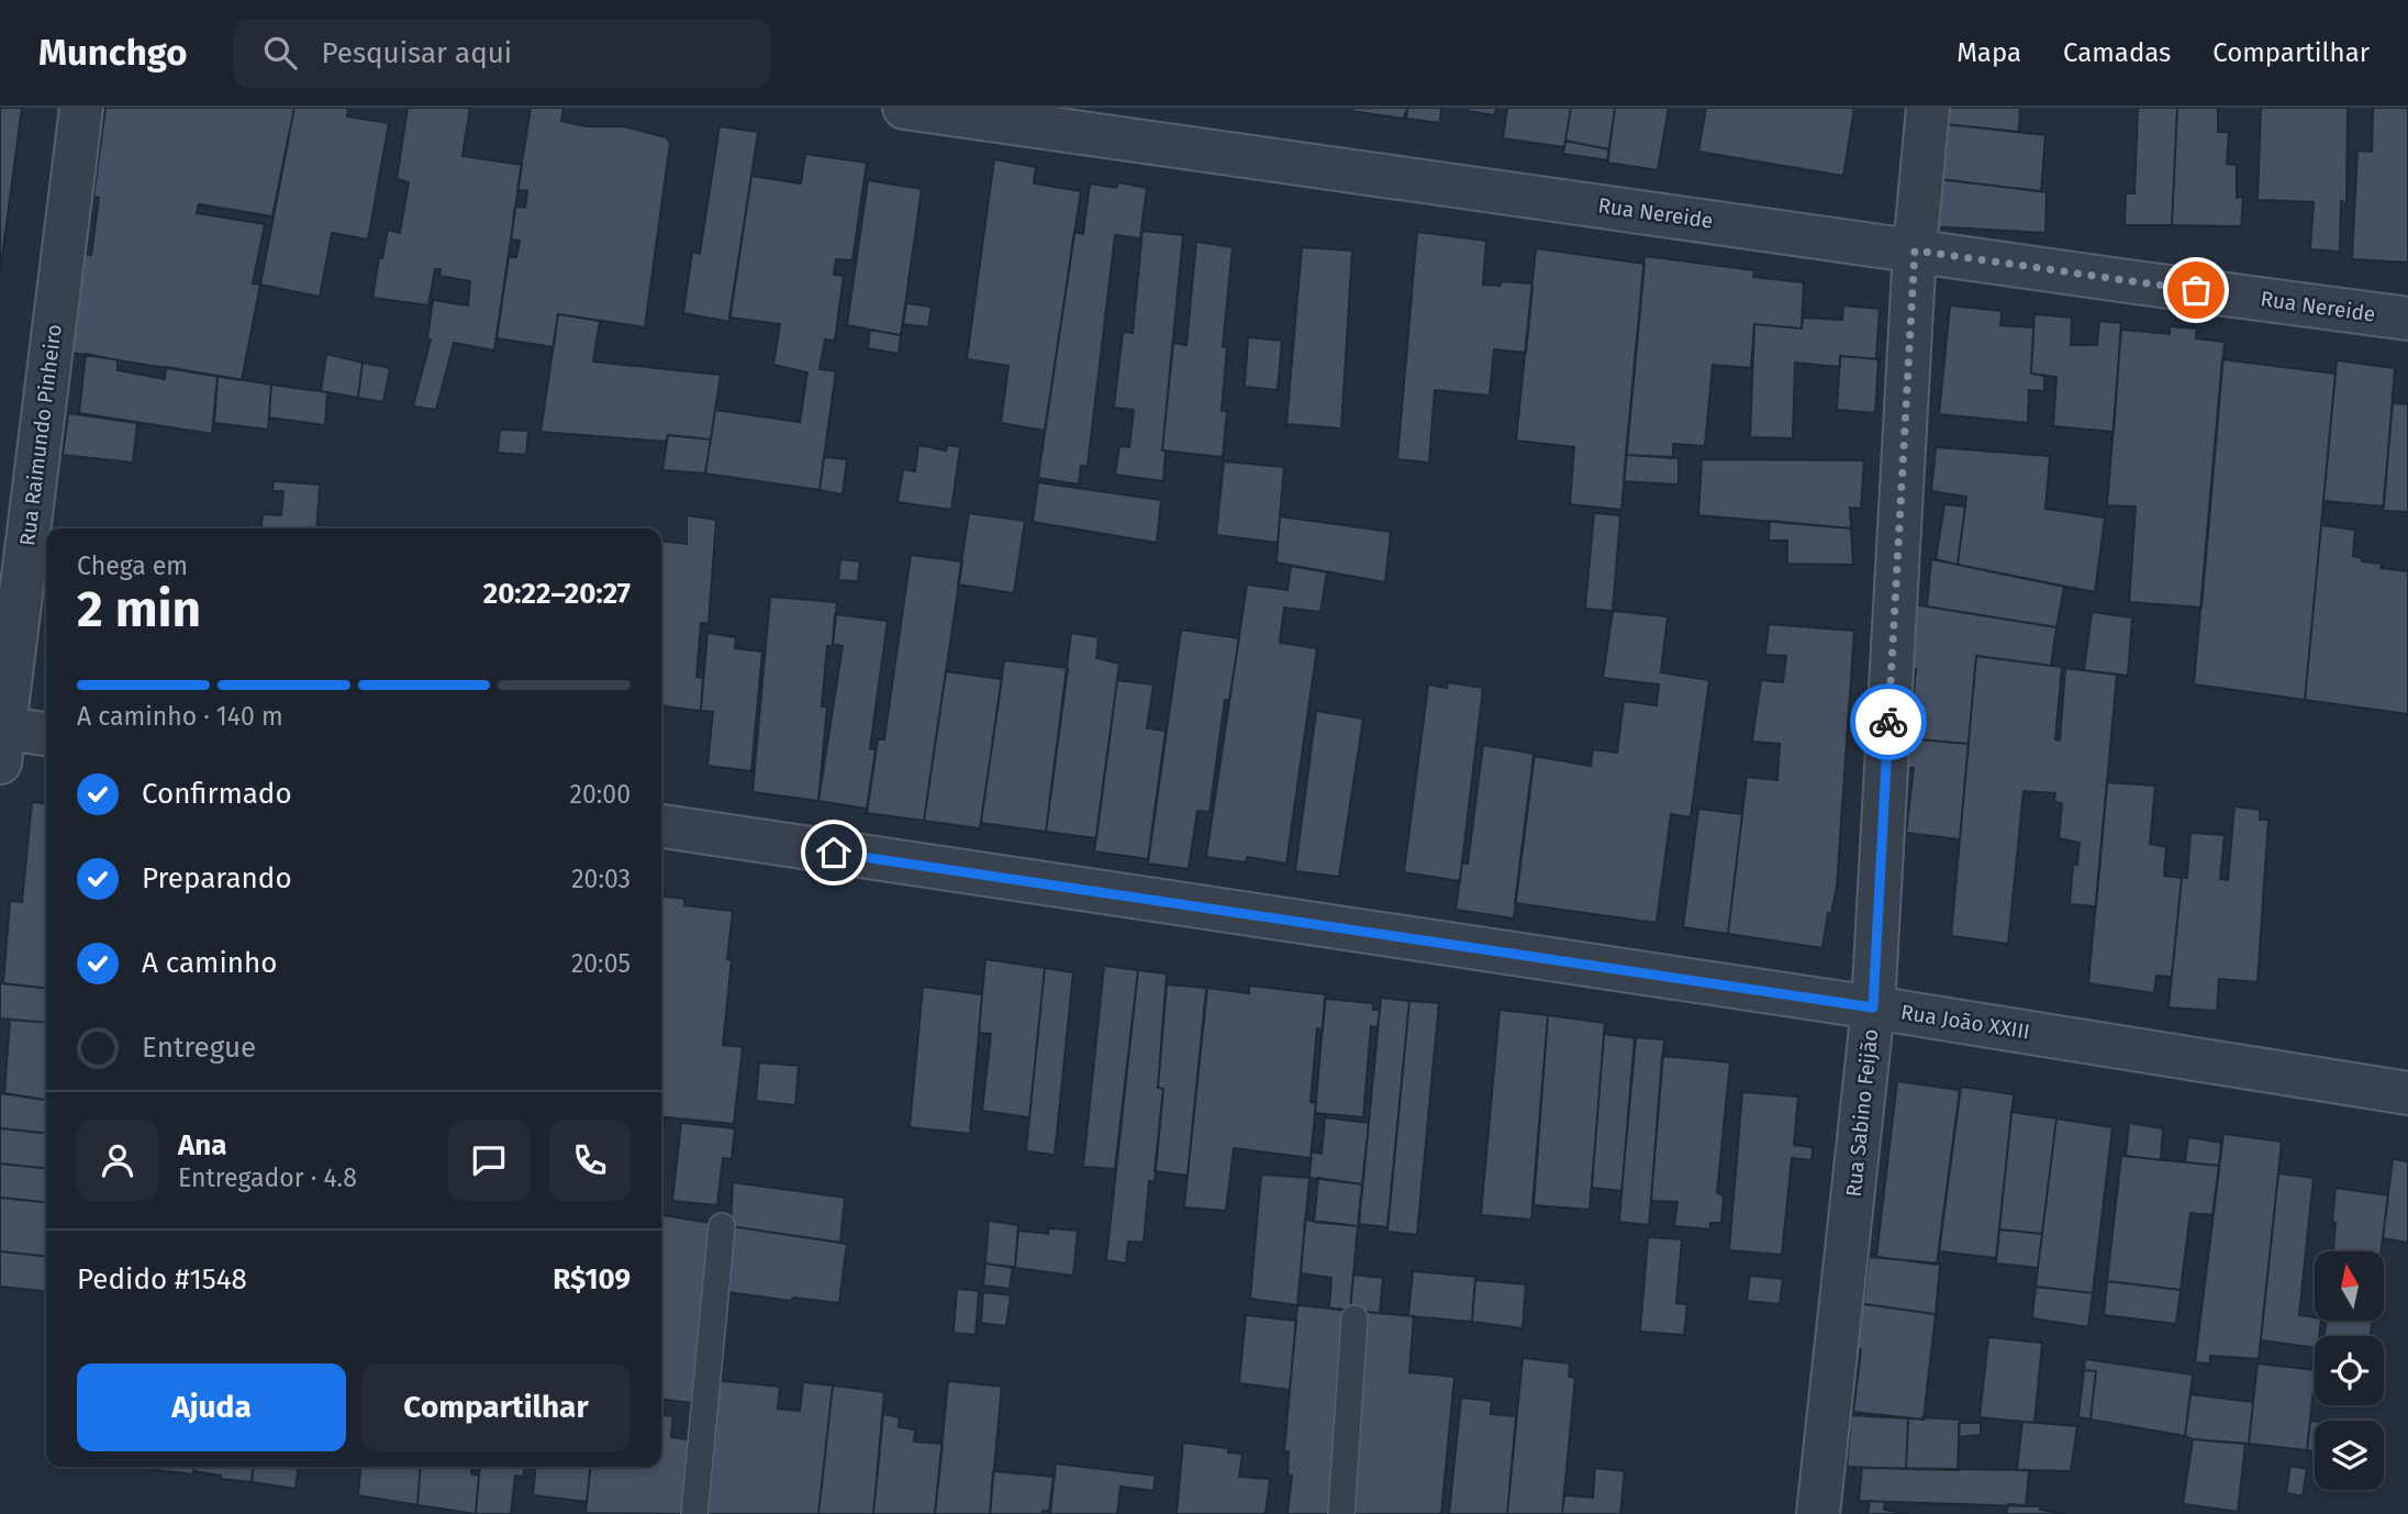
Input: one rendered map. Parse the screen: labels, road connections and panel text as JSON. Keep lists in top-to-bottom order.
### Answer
{
  "streets": {
    "street": [
      "Rua Nereide",
      "Rua Raimundo Pinheiro",
      "Rua João XXIII",
      "Rua Sabino Feijão"
    ]
  },
  "crossings": [
    ["Rua Nereide", "Rua Sabino Feijão"],
    ["Rua João XXIII", "Rua Sabino Feijão"]
  ],
  "north": "top",
  "page": {
    "header": "Munchgo",
    "search": "Pesquisar aqui",
    "nav": ["Mapa", "Camadas", "Compartilhar"],
    "heading": ["2 min", "Chega em", "20:22–20:27"],
    "panel": [
      "Ana",
      "Entregador · 4.8",
      "Pedido #1548",
      "R$109"
    ],
    "bar": "A caminho · 140 m",
    "list": [
      ["Confirmado", "20:00"],
      ["Preparando", "20:03"],
      ["A caminho", "20:05"],
      "Entregue"
    ],
    "buttons": ["Ajuda", "Compartilhar"]
  }
}
